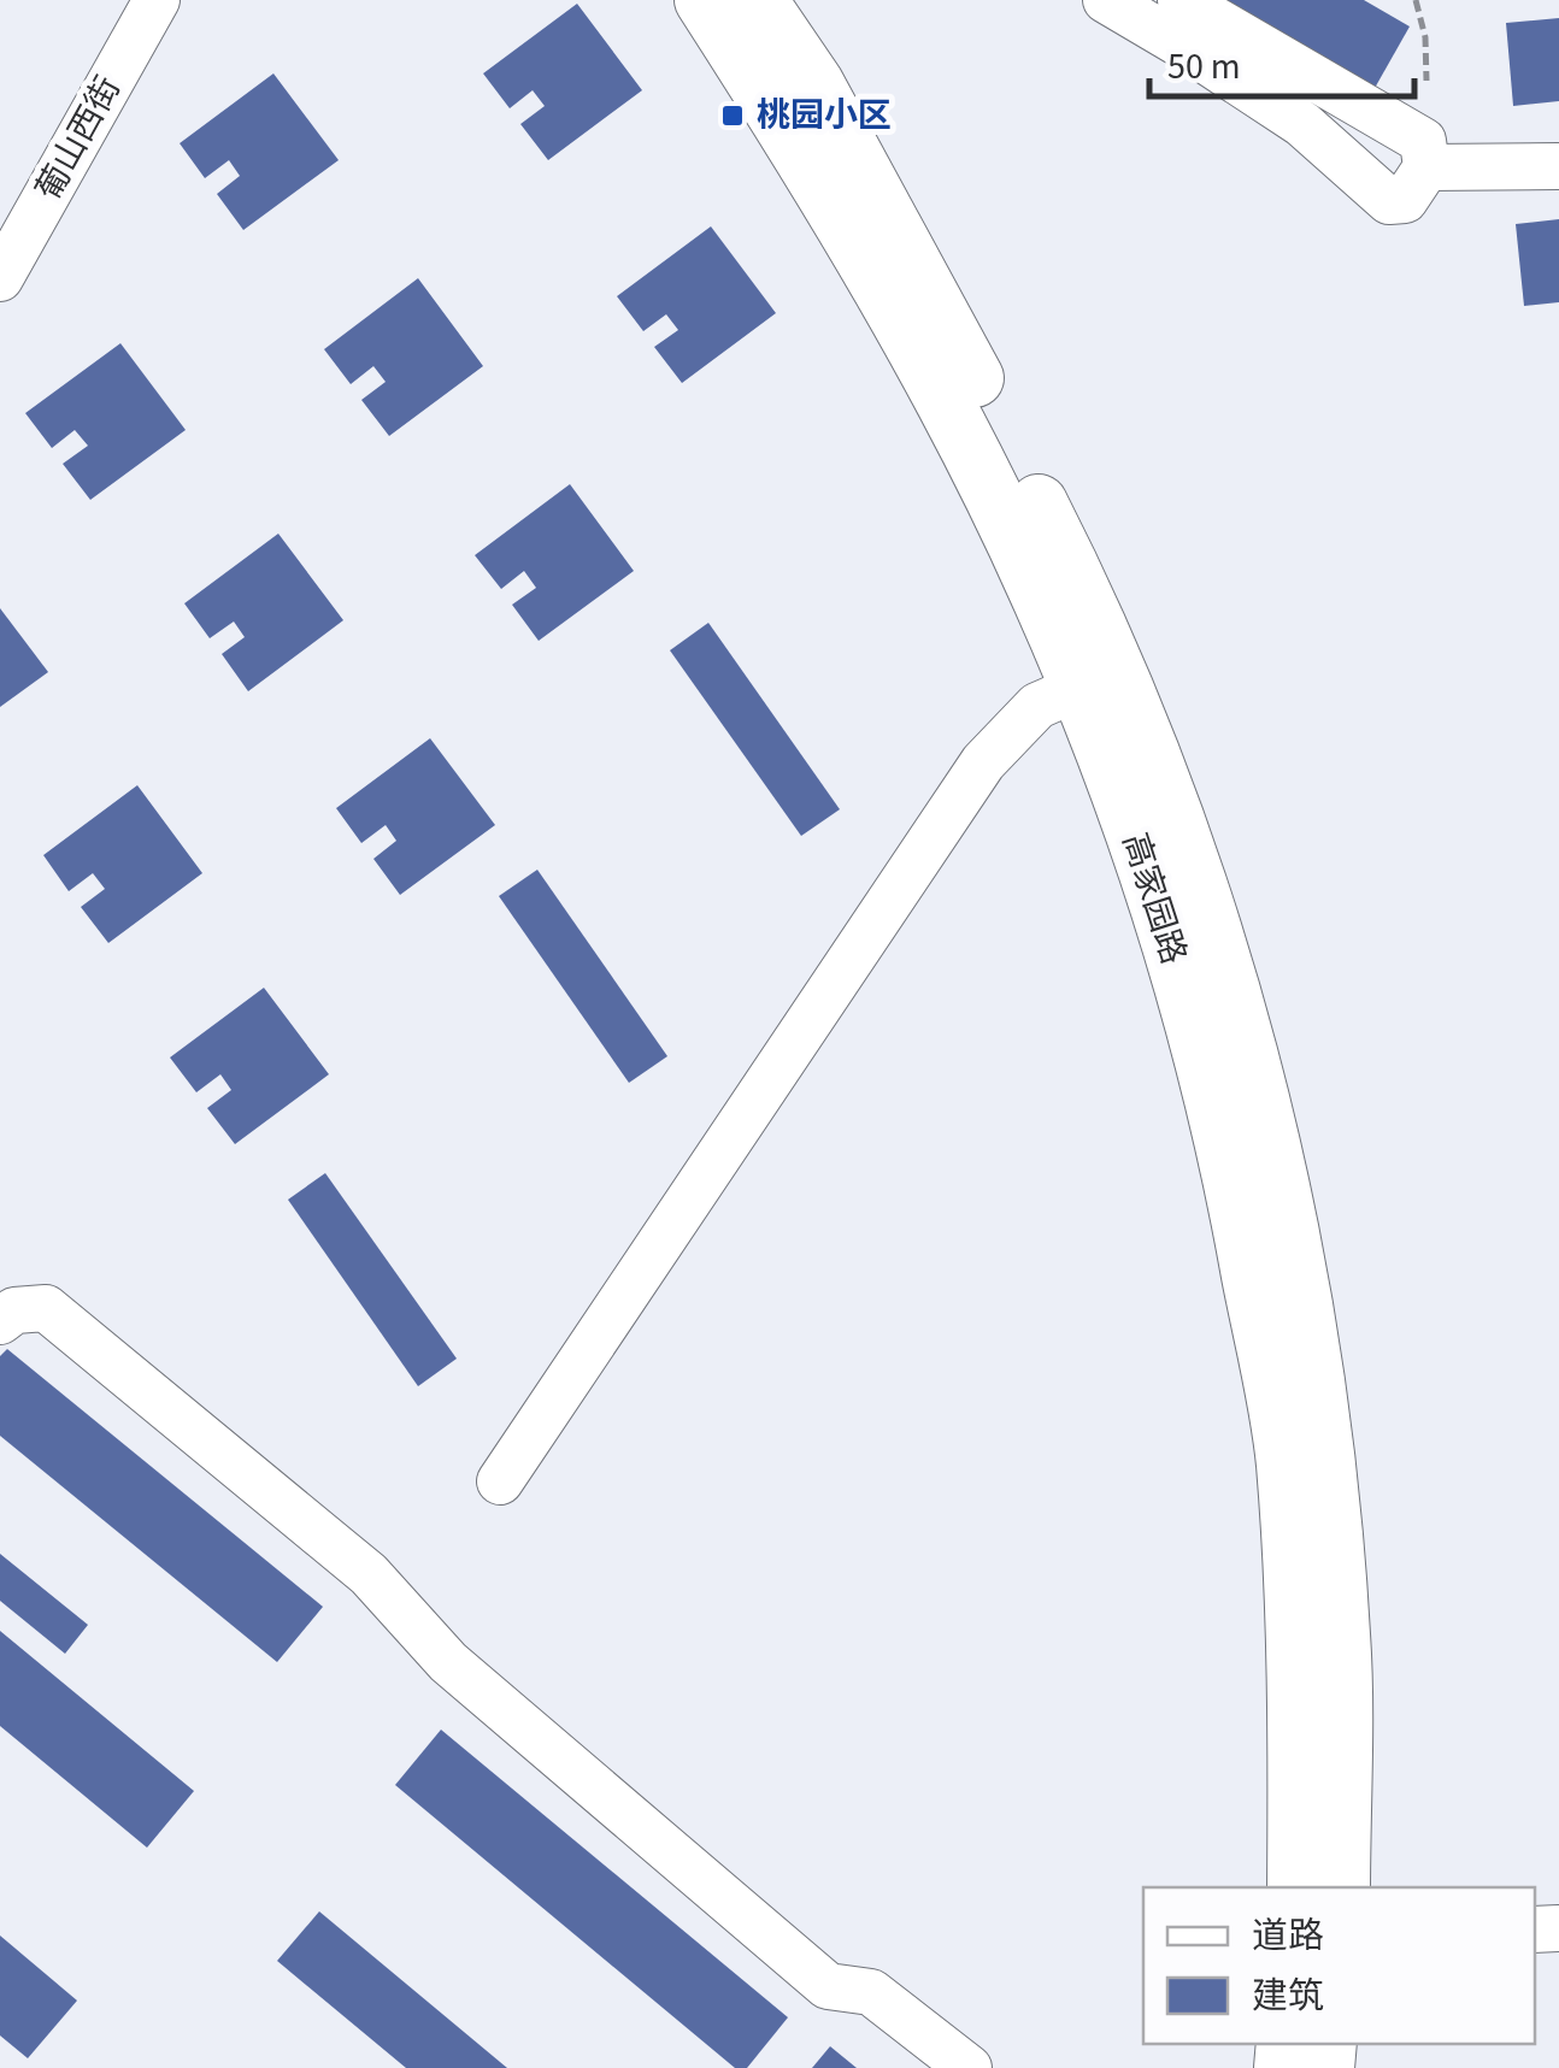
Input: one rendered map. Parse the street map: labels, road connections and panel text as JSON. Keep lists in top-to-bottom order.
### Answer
{
  "streets": {
    "main road": ["高家园路"],
    "street": ["葡山西街"]
  },
  "places": {
    "transit": ["桃园小区"]
  },
  "legend": ["道路", "建筑"],
  "scale_bar": "50 m"
}
